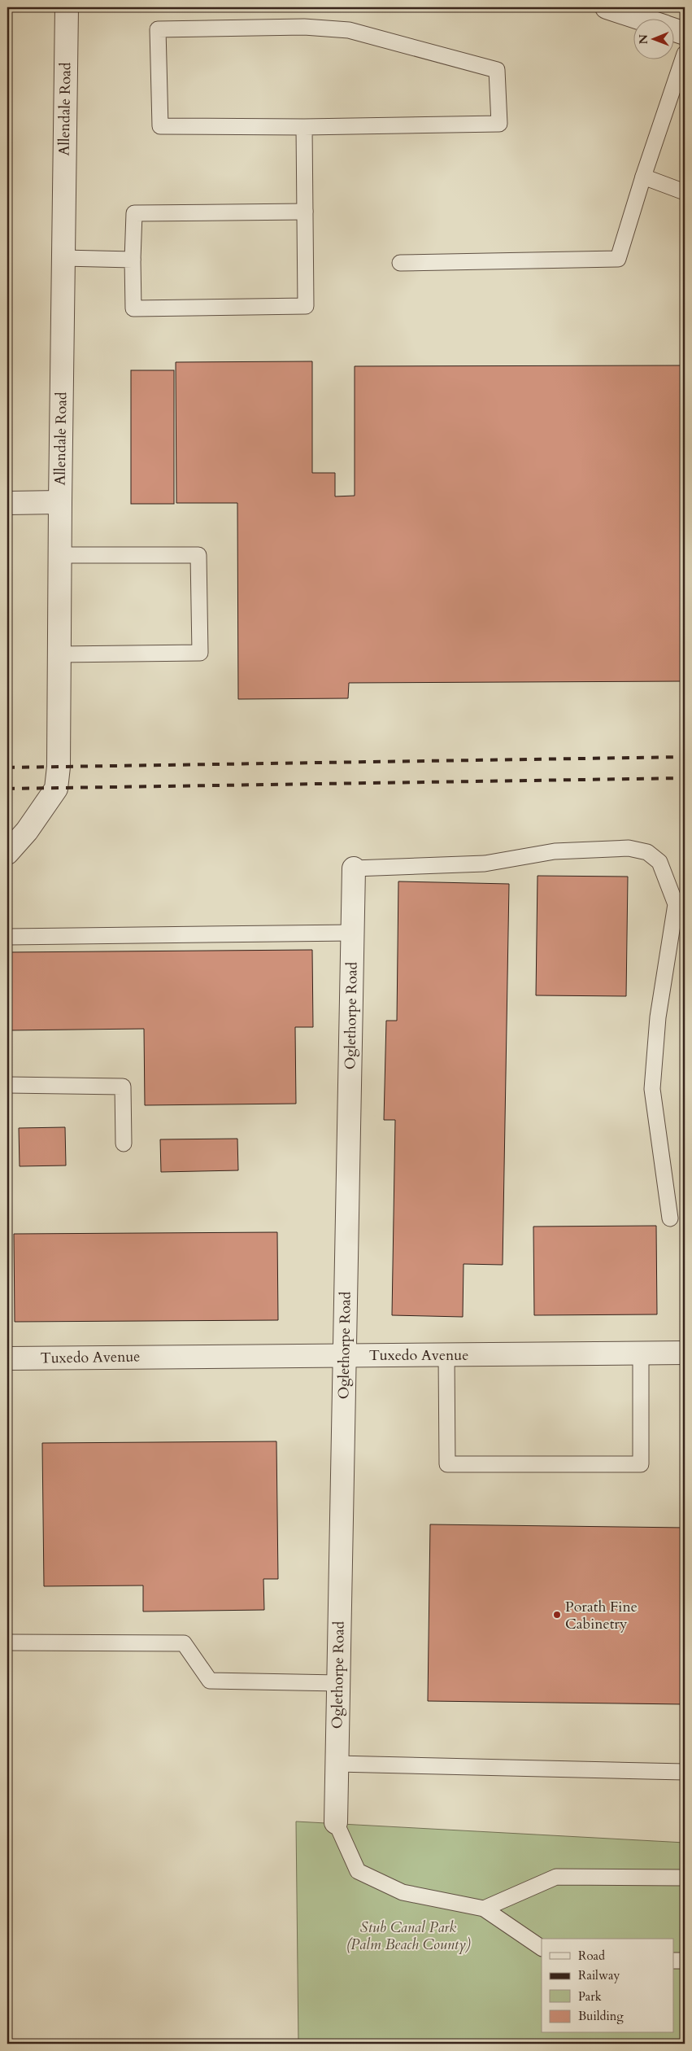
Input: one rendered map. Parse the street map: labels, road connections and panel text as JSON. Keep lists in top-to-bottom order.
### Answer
{
  "streets": {
    "street": ["Allendale Road", "Oglethorpe Road", "Tuxedo Avenue"]
  },
  "crossings": [
    ["Oglethorpe Road", "Tuxedo Avenue"]
  ],
  "parks": ["Stub Canal Park (Palm Beach County)"],
  "places": ["Porath Fine Cabinetry"],
  "legend": [
    "Road",
    "Railway",
    "Park",
    "Building"
  ],
  "north": "left"
}
